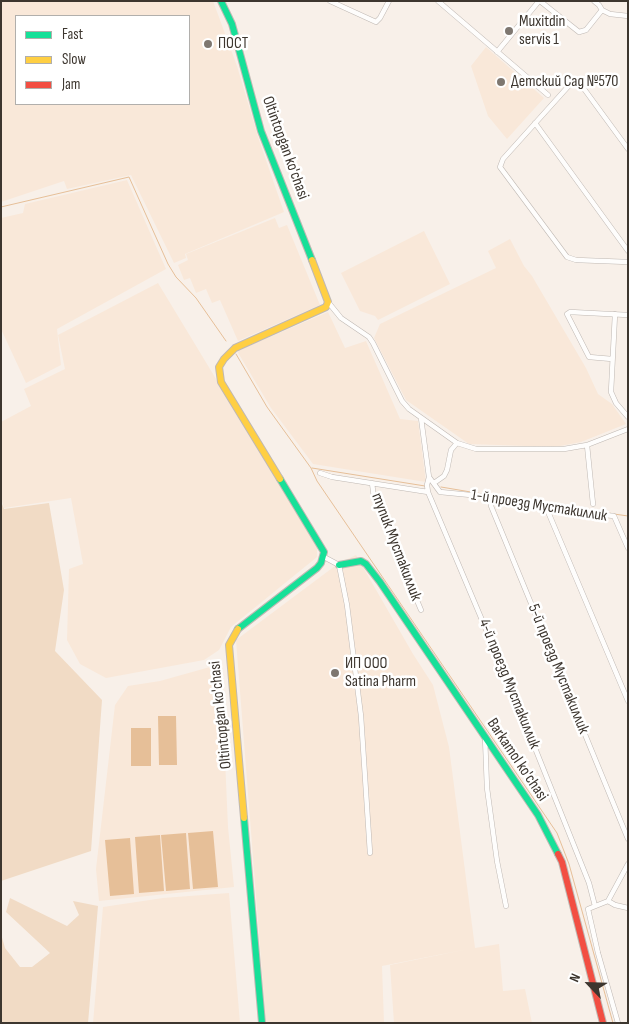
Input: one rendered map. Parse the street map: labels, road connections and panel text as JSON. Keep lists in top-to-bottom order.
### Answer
{
  "streets": {
    "street": [
      "Oltintopgan ko'chasi",
      "1-й проезд Мустакиллик",
      "тупик Мустакиллик",
      "5-й проезд Мустакиллик",
      "4-й проезд Мустакиллик",
      "Barkamol ko'chasi"
    ]
  },
  "crossings": [
    ["Oltintopgan ko'chasi", "Barkamol ko'chasi"],
    ["1-й проезд Мустакиллик", "5-й проезд Мустакиллик"]
  ],
  "places": [
    "Muxitdin servis 1",
    "ПОСТ",
    "Детский Сад №570",
    "ИП ООО Satina Pharm"
  ],
  "legend": ["Fast", "Slow", "Jam"],
  "north": "top left"
}
